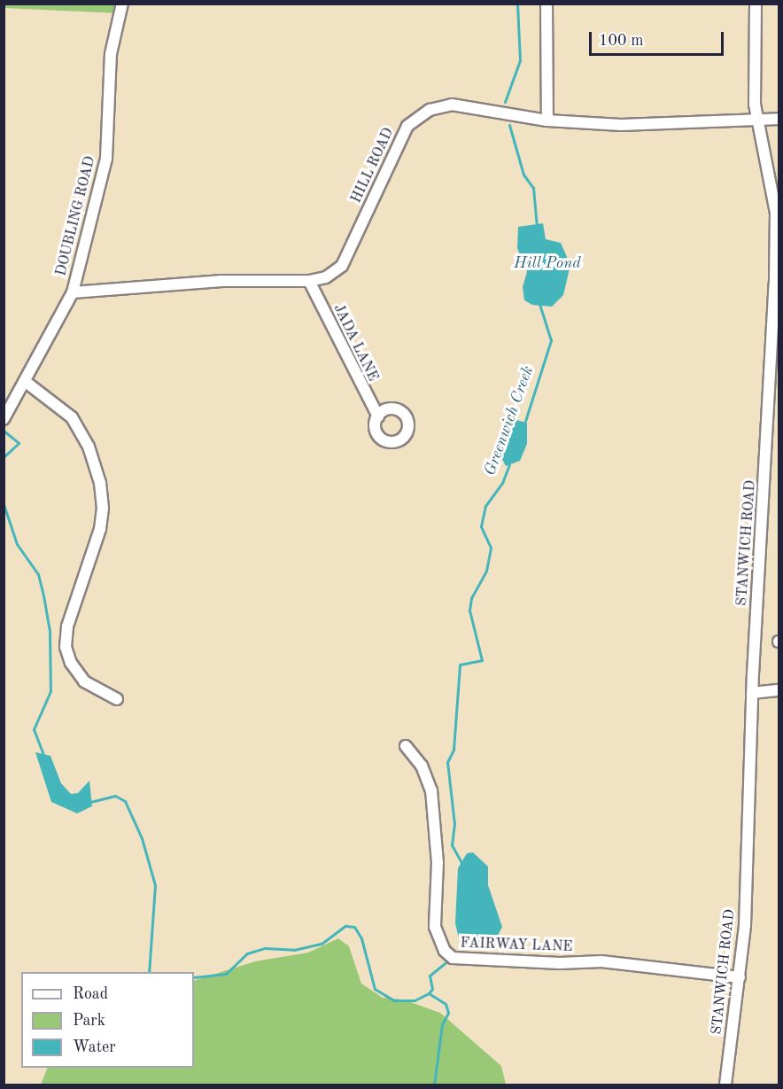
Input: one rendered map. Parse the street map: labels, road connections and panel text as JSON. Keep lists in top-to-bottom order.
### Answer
{
  "streets": {
    "street": [
      "HILL ROAD",
      "DOUBLING ROAD",
      "JADA LANE",
      "STANWICH ROAD",
      "FAIRWAY LANE"
    ]
  },
  "crossings": [
    ["HILL ROAD", "DOUBLING ROAD"],
    ["HILL ROAD", "JADA LANE"],
    ["HILL ROAD", "STANWICH ROAD"],
    ["STANWICH ROAD", "FAIRWAY LANE"]
  ],
  "water": ["Hill Pond", "Greenwich Creek"],
  "legend": ["Road", "Park", "Water"],
  "scale_bar": "100 m"
}
